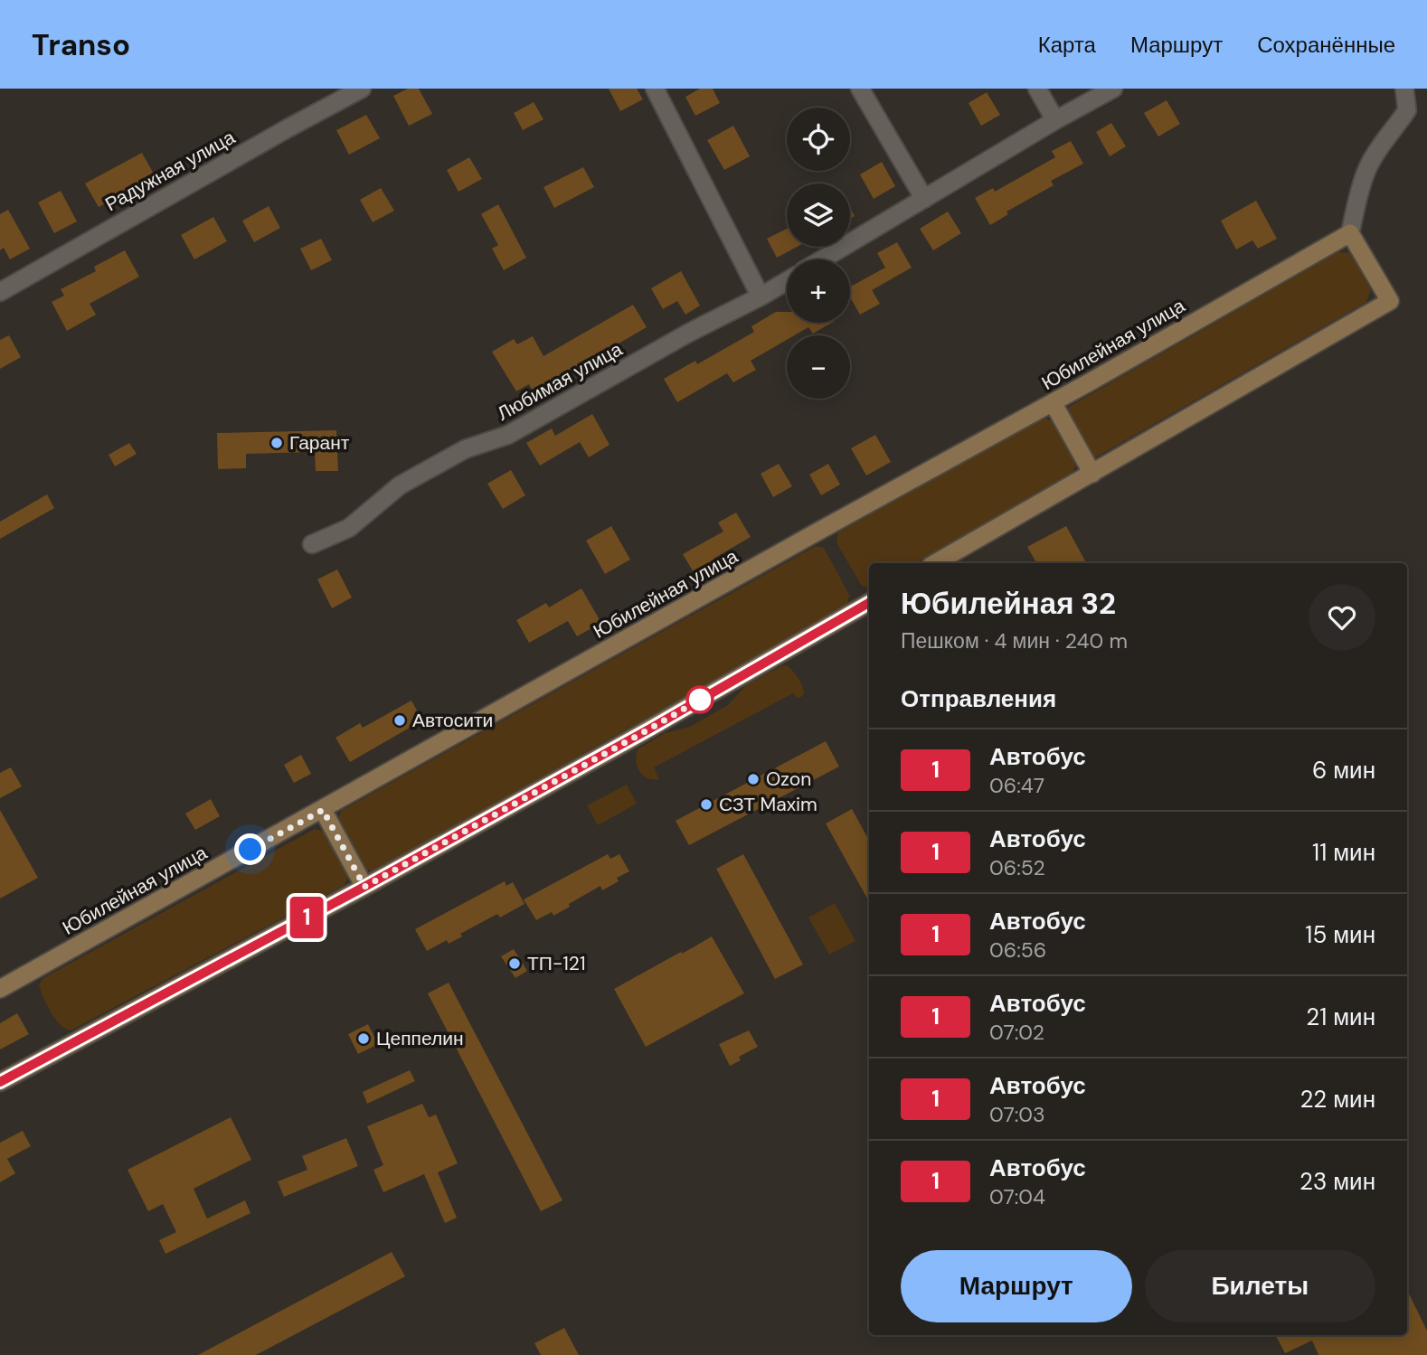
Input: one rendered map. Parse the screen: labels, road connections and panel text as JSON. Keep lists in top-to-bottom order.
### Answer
{
  "streets": {
    "main road": ["Юбилейная улица"],
    "street": ["Радужная улица", "Любимая улица"]
  },
  "places": [
    "Гарант",
    "Автосити",
    "Ozon",
    "СЗТ Maxim",
    "ТП-121",
    "Цеппелин"
  ],
  "lines": ["bus line 1"],
  "page": {
    "header": "Transo",
    "nav": ["Карта", "Маршрут", "Сохранённые"],
    "on_map": "1",
    "map_buttons": ["+", "−"],
    "heading": [
      ["Юбилейная 32", "Пешком · 4 мин · 240 m"],
      "Отправления"
    ],
    "list": [
      {
        "mark": "1",
        "name": "Автобус",
        "note": "06:47",
        "value": "6 мин"
      },
      {
        "mark": "1",
        "name": "Автобус",
        "note": "06:52",
        "value": "11 мин"
      },
      {
        "mark": "1",
        "name": "Автобус",
        "note": "06:56",
        "value": "15 мин"
      },
      {
        "mark": "1",
        "name": "Автобус",
        "note": "07:02",
        "value": "21 мин"
      },
      {
        "mark": "1",
        "name": "Автобус",
        "note": "07:03",
        "value": "22 мин"
      },
      {
        "mark": "1",
        "name": "Автобус",
        "note": "07:04",
        "value": "23 мин"
      }
    ],
    "buttons": ["Маршрут", "Билеты"]
  }
}
